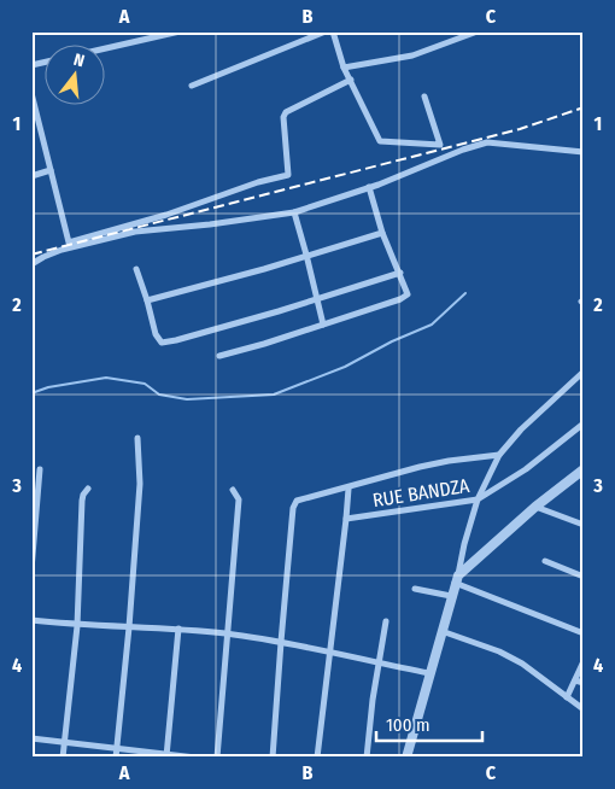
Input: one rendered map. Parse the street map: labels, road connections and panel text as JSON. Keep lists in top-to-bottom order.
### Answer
{
  "streets": {
    "street": ["RUE BANDZA"]
  },
  "scale_bar": "100 m",
  "north": "top",
  "grid": {
    "columns": ["A", "B", "C"],
    "rows": [
      "1",
      "2",
      "3",
      "4"
    ]
  }
}
